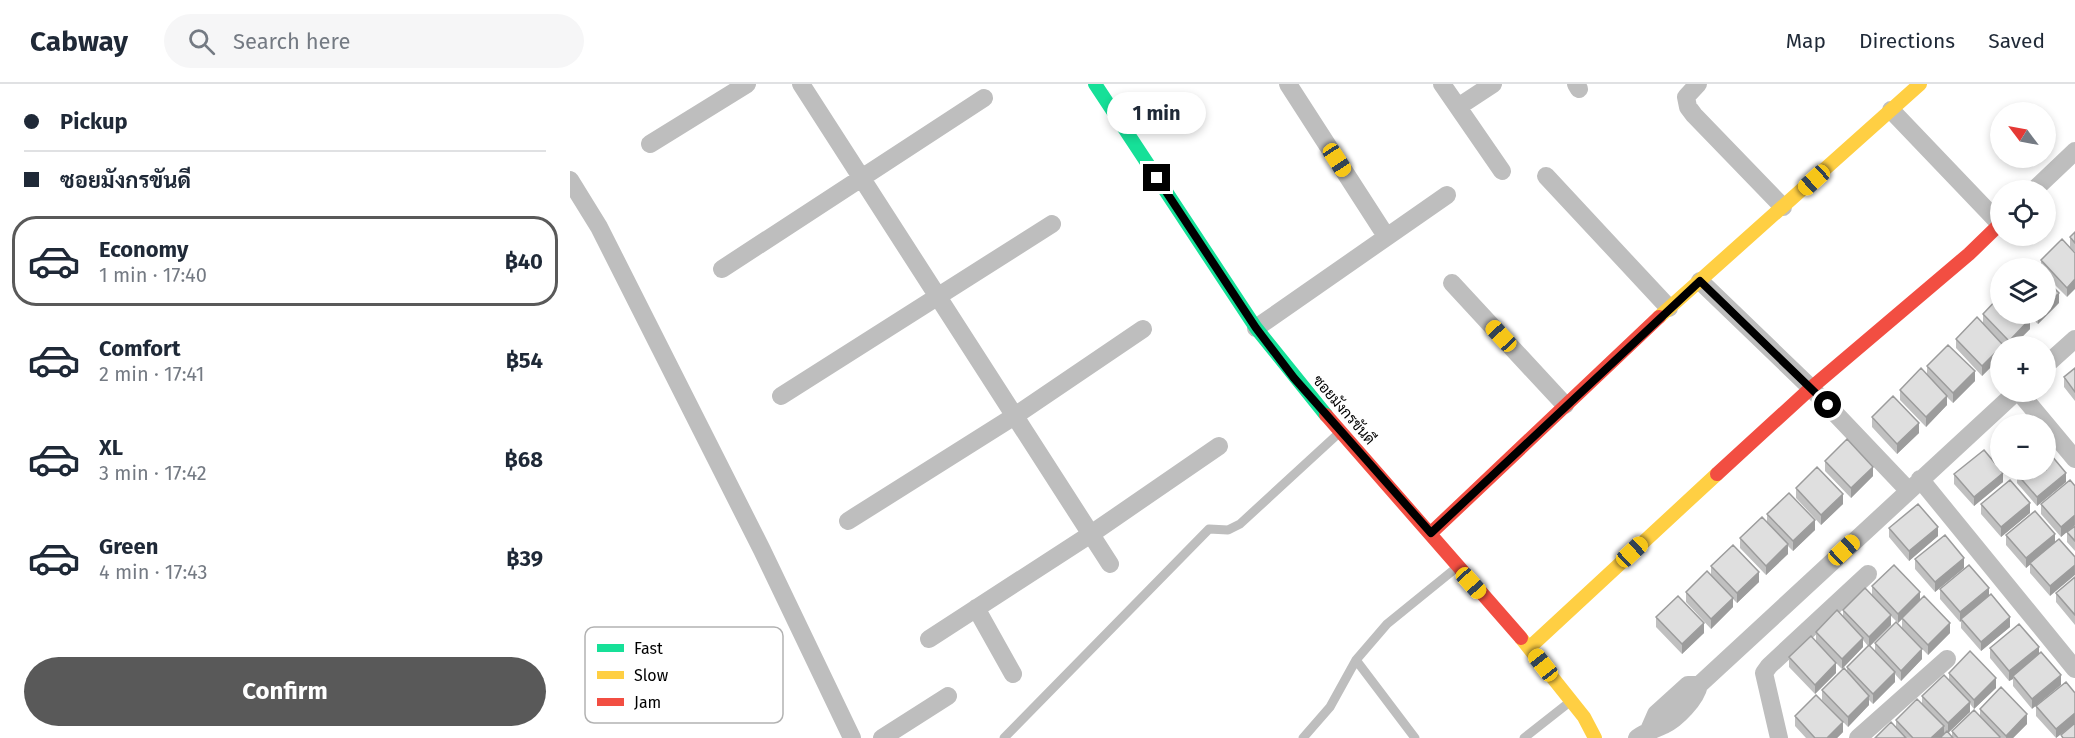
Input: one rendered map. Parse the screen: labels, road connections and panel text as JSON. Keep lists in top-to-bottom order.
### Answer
{
  "streets": {
    "street": ["ซอยมังกรขันดี"]
  },
  "legend": ["Fast", "Slow", "Jam"],
  "north": "top left",
  "page": {
    "header": "Cabway",
    "search": "Search here",
    "nav": ["Map", "Directions", "Saved"],
    "banner": ["Pickup", "ซอยมังกรขันดี"],
    "bubble": "1 min",
    "map_buttons": ["+", "−"],
    "list": [
      {
        "name": "Economy",
        "note": "1 min · 17:40",
        "value": "฿40"
      },
      {
        "name": "Comfort",
        "note": "2 min · 17:41",
        "value": "฿54"
      },
      {
        "name": "XL",
        "note": "3 min · 17:42",
        "value": "฿68"
      },
      {
        "name": "Green",
        "note": "4 min · 17:43",
        "value": "฿39"
      }
    ],
    "buttons": "Confirm"
  }
}
